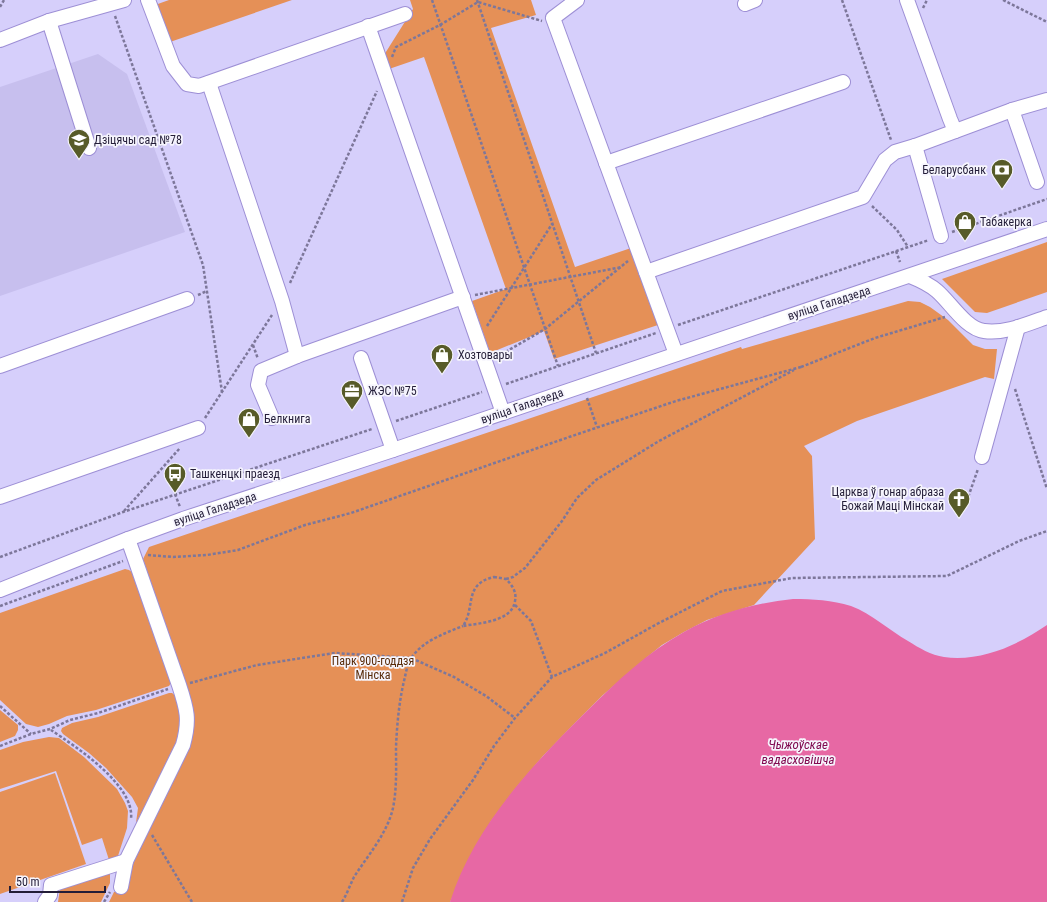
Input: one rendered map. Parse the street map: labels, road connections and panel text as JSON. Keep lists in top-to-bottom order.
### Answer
{
  "streets": {
    "street": ["вуліца Галадзеда"]
  },
  "water": ["Чыжоўскае вадасховішча"],
  "parks": ["Парк 900-годдзя Мінска"],
  "places": {
    "school or university": ["Дзіцячы сад №78"],
    "bank": ["Беларусбанк"],
    "shop": ["Табакерка", "Хозтовары", "Белкнига"],
    "office": ["ЖЭС №75"],
    "bus stop": ["Ташкенцкі праезд"],
    "church": ["Царква ў гонар абраза Божай Маці Мінскай"]
  },
  "scale_bar": "50 m"
}
